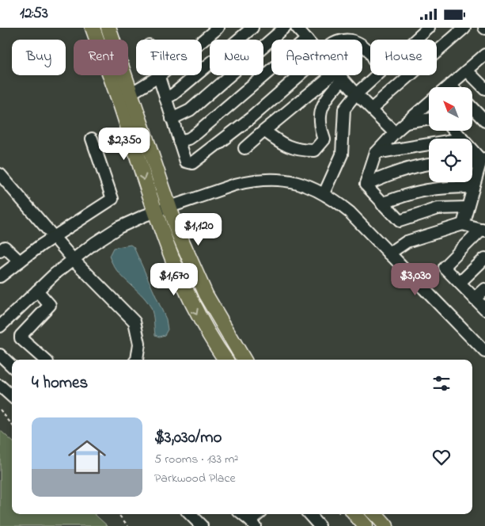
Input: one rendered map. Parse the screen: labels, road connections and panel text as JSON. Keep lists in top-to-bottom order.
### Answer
{
  "north": "top left",
  "page": {
    "status": "12:53",
    "chip": [
      "Buy",
      "Rent",
      "Filters",
      "New",
      "Apartment",
      "House"
    ],
    "price": [
      "$2,350",
      "$1,120",
      "$1,670",
      "$3,030"
    ],
    "heading": "4 homes",
    "list": [
      {
        "name": "$3,030/mo",
        "note": "5 rooms · 133 m² · Parkwood Place"
      }
    ]
  }
}
